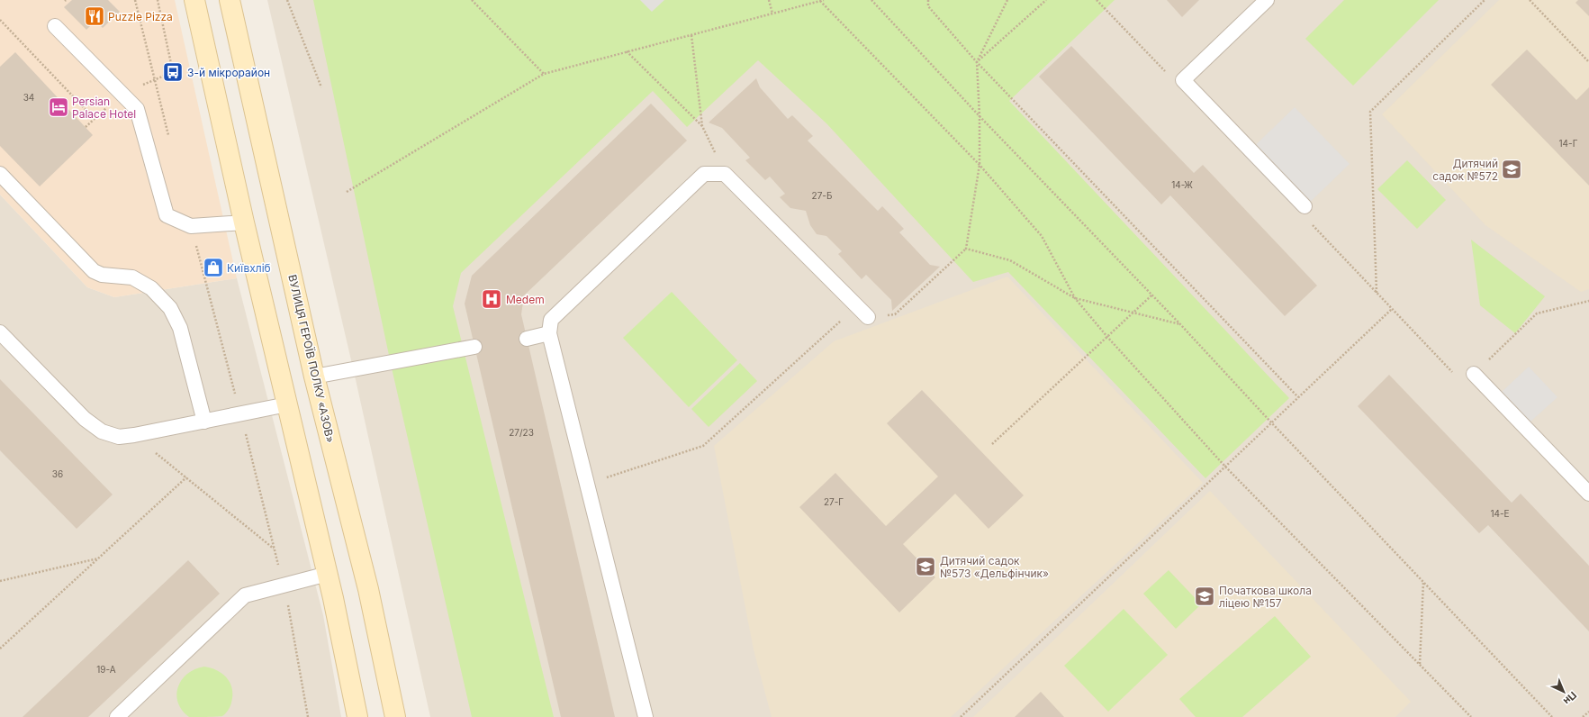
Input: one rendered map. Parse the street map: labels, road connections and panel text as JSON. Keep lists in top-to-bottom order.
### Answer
{
  "streets": {
    "main road": ["ВУЛИЦЯ ГЕРОЇВ ПОЛКУ «АЗОВ»"]
  },
  "places": {
    "restaurant": ["Puzzle Pizza"],
    "bus stop": ["3-й мікрорайон"],
    "hotel": ["Persian Palace Hotel"],
    "school or university": ["Дитячий садок №572", "Дитячий садок №573 «Дельфінчик»", "Початкова школа ліцею №157"],
    "shop": ["Київхліб"],
    "hospital": ["Medem"]
  },
  "house_numbers": [
    "34",
    "14-Г",
    "14-Ж",
    "27-Б",
    "27/23",
    "36",
    "27-Г",
    "14-Е",
    "19-А"
  ],
  "north": "bottom right"
}
